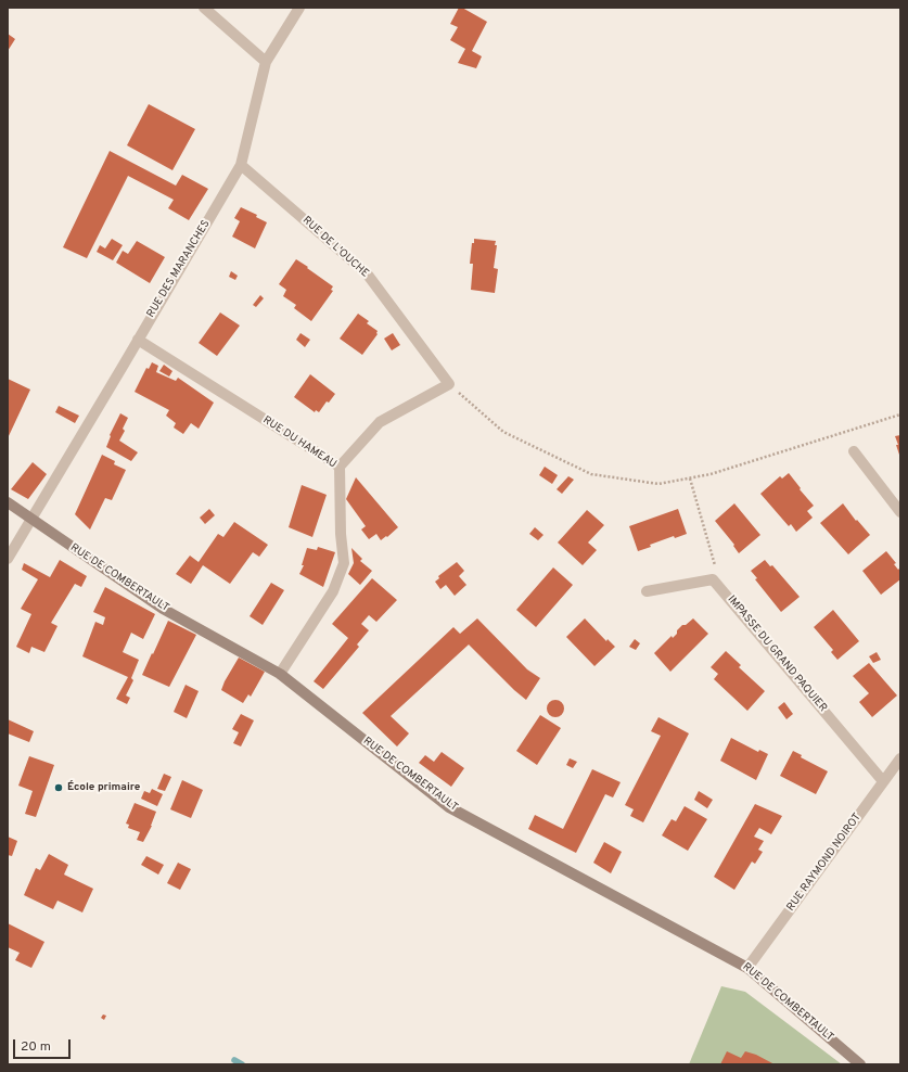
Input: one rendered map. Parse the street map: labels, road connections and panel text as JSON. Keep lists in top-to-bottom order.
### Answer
{
  "streets": {
    "street": [
      "RUE DE L'OUCHE",
      "RUE DES MARANCHES",
      "RUE DU HAMEAU",
      "RUE DE COMBERTAULT",
      "IMPASSE DU GRAND PAQUIER",
      "RUE RAYMOND NOIROT"
    ]
  },
  "crossings": [
    ["RUE DE L'OUCHE", "RUE DES MARANCHES"],
    ["RUE DES MARANCHES", "RUE DU HAMEAU"],
    ["RUE DES MARANCHES", "RUE DE COMBERTAULT"],
    ["RUE DU HAMEAU", "RUE DE COMBERTAULT"],
    ["RUE DE COMBERTAULT", "RUE RAYMOND NOIROT"],
    ["IMPASSE DU GRAND PAQUIER", "RUE RAYMOND NOIROT"]
  ],
  "places": ["École primaire"],
  "scale_bar": "20 m"
}
